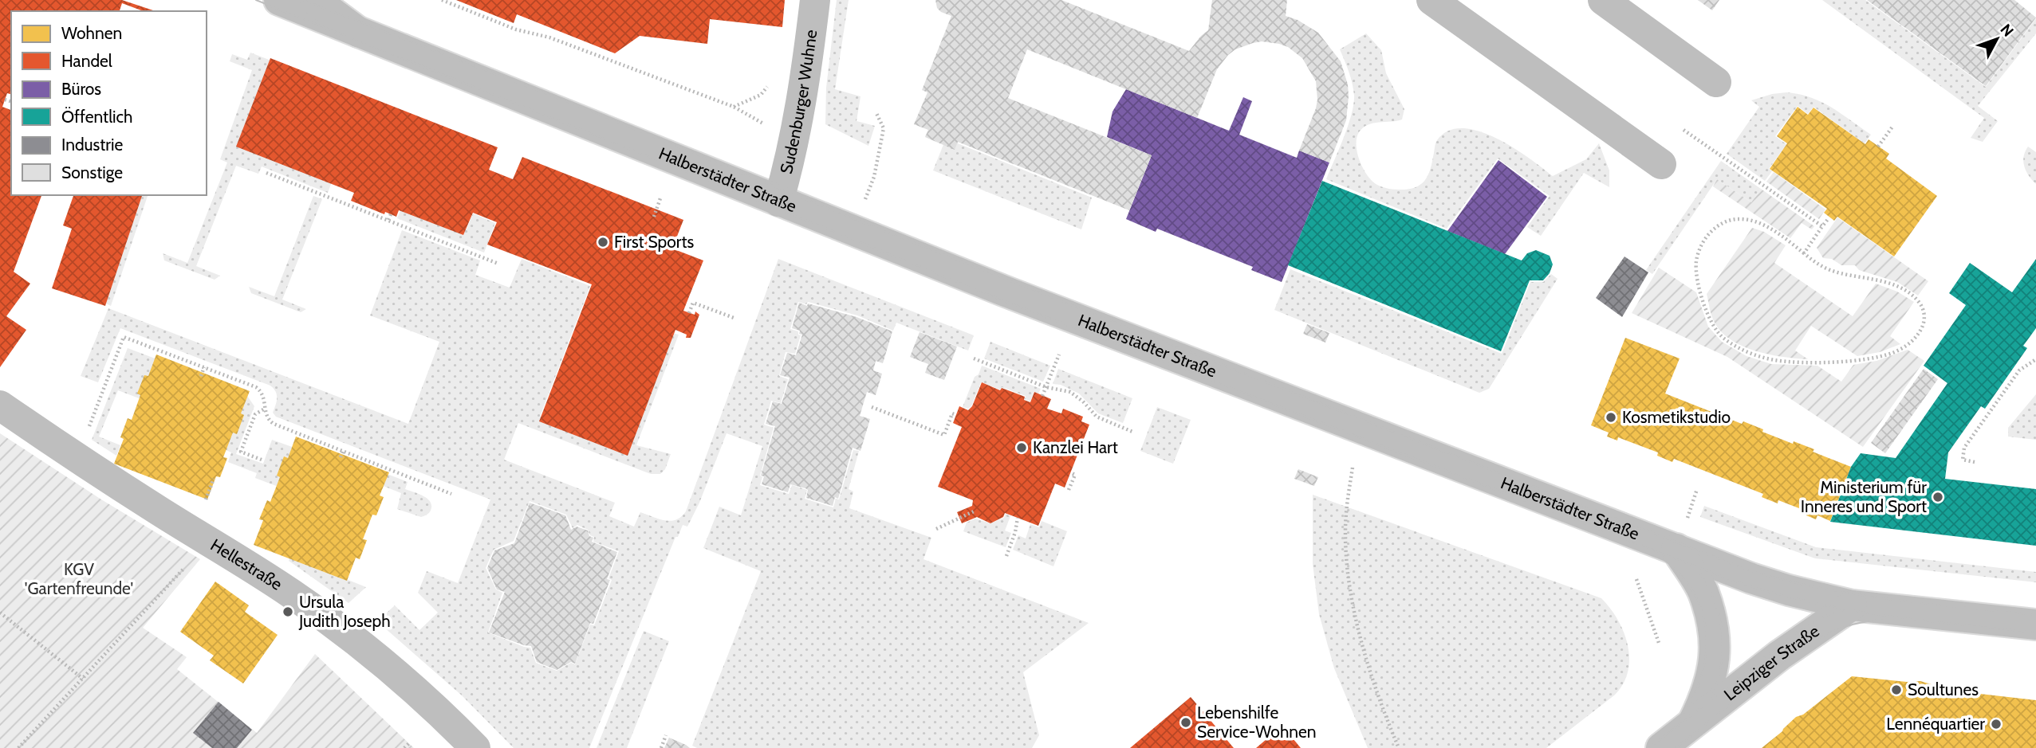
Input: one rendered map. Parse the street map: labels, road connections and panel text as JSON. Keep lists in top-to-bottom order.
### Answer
{
  "streets": {
    "main road": [
      "Sudenburger Wuhne",
      "Halberstädter Straße",
      "Hellestraße",
      "Leipziger Straße"
    ]
  },
  "crossings": [
    ["Sudenburger Wuhne", "Halberstädter Straße"],
    ["Halberstädter Straße", "Leipziger Straße"]
  ],
  "parks": ["KGV 'Gartenfreunde'"],
  "places": [
    "First Sports",
    "Kosmetikstudio",
    "Kanzlei Hart",
    "Ministerium für Inneres und Sport",
    "Ursula Judith Joseph",
    "Soultunes",
    "Lebenshilfe Service-Wohnen",
    "Lennéquartier"
  ],
  "legend": [
    "Wohnen",
    "Handel",
    "Büros",
    "Öffentlich",
    "Industrie",
    "Sonstige"
  ],
  "north": "top right"
}
